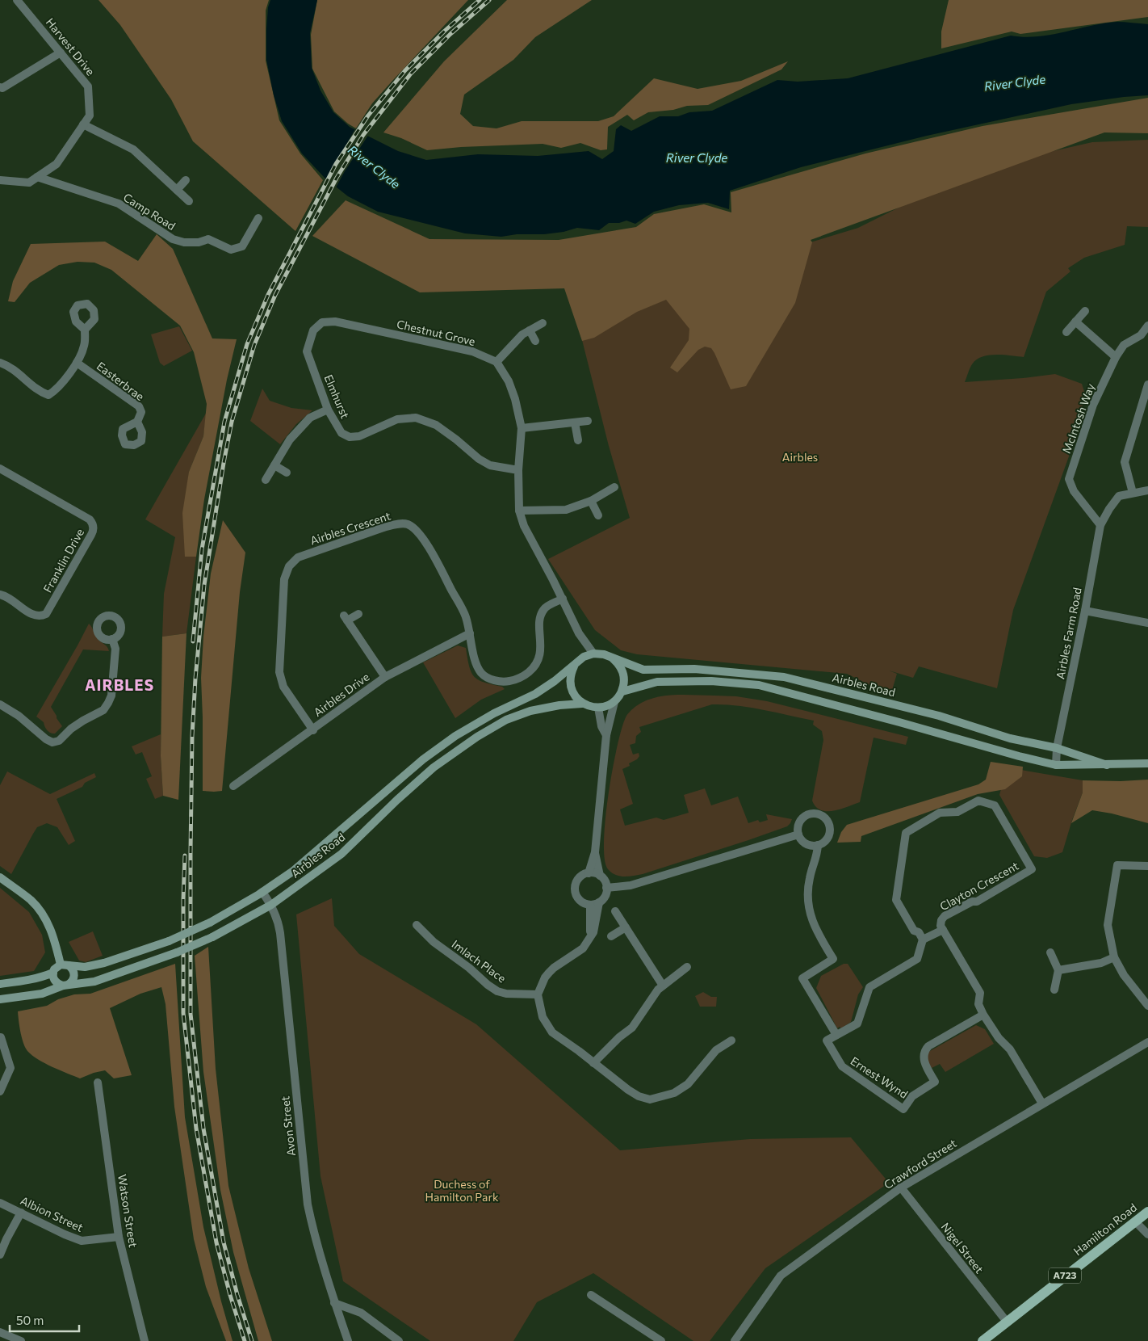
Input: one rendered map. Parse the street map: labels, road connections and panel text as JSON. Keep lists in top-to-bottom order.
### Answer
{
  "streets": {
    "main road": ["Airbles Road", "Hamilton Road", "A723"],
    "street": [
      "Harvest Drive",
      "Camp Road",
      "Chestnut Grove",
      "Easterbrae",
      "Elmhurst",
      "McIntosh Way",
      "Airbles Crescent",
      "Franklin Drive",
      "Airbles Farm Road",
      "Airbles Drive",
      "Clayton Crescent",
      "Imlach Place",
      "Ernest Wynd",
      "Avon Street",
      "Crawford Street",
      "Watson Street",
      "Albion Street",
      "Nigel Street"
    ]
  },
  "crossings": [
    ["Harvest Drive", "Camp Road"],
    ["Chestnut Grove", "Elmhurst"],
    ["McIntosh Way", "Airbles Farm Road"],
    ["Airbles Crescent", "Airbles Drive"],
    ["Airbles Farm Road", "Airbles Road"],
    ["Airbles Road", "Avon Street"],
    ["Clayton Crescent", "Ernest Wynd"],
    ["Clayton Crescent", "Crawford Street"],
    ["Crawford Street", "Nigel Street"],
    ["Watson Street", "Albion Street"],
    ["Hamilton Road", "Nigel Street"]
  ],
  "districts": ["AIRBLES"],
  "water": ["River Clyde"],
  "parks": ["Airbles", "Duchess of Hamilton Park"],
  "scale_bar": "50 m"
}
